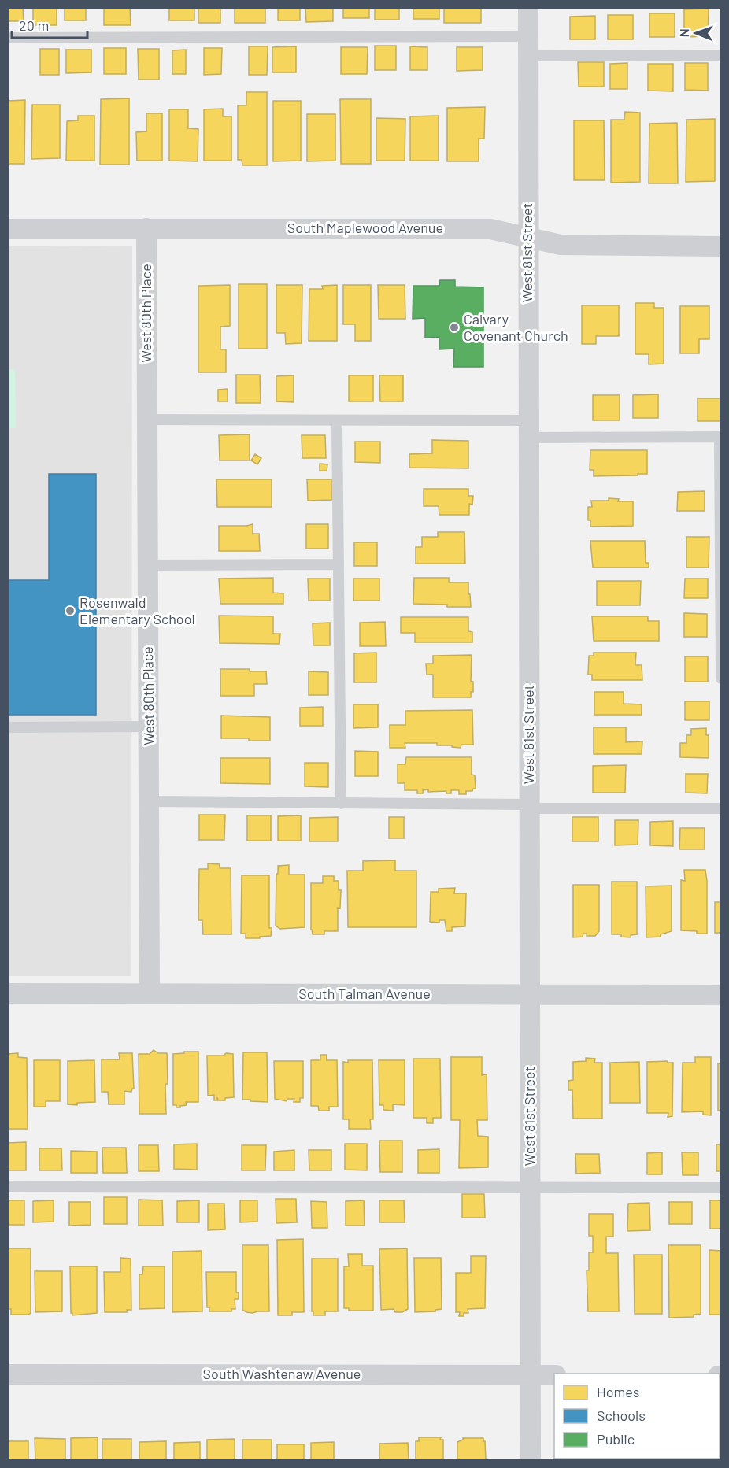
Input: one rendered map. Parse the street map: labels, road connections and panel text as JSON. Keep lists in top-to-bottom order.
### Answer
{
  "streets": {
    "street": [
      "South Maplewood Avenue",
      "West 81st Street",
      "West 80th Place",
      "South Talman Avenue",
      "South Washtenaw Avenue"
    ]
  },
  "crossings": [
    ["South Maplewood Avenue", "West 81st Street"],
    ["South Maplewood Avenue", "West 80th Place"],
    ["West 81st Street", "South Talman Avenue"],
    ["West 81st Street", "South Washtenaw Avenue"],
    ["West 80th Place", "South Talman Avenue"]
  ],
  "places": ["Calvary Covenant Church", "Rosenwald Elementary School"],
  "legend": ["Homes", "Schools", "Public"],
  "scale_bar": "20 m",
  "north": "left"
}
